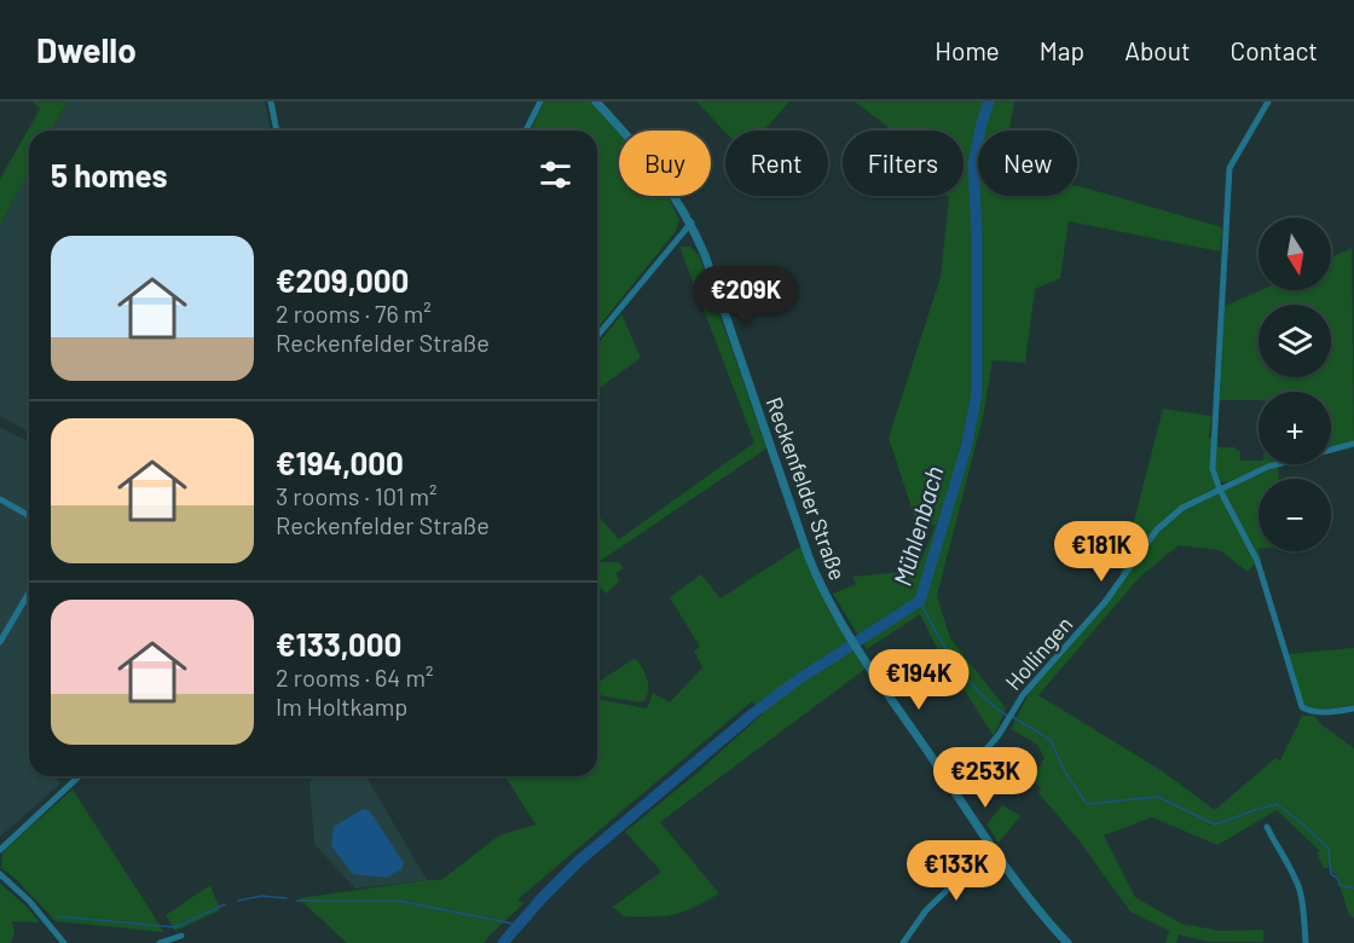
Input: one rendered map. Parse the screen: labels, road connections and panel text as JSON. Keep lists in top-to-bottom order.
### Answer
{
  "streets": {
    "street": ["Reckenfelder Straße", "Hollingen"]
  },
  "crossings": [
    ["Reckenfelder Straße", "Hollingen"]
  ],
  "water": ["Mühlenbach"],
  "north": "bottom",
  "page": {
    "header": "Dwello",
    "nav": [
      "Home",
      "Map",
      "About",
      "Contact"
    ],
    "chip": [
      "Buy",
      "Rent",
      "Filters",
      "New"
    ],
    "heading": "5 homes",
    "map_buttons": ["+", "−"],
    "list": [
      {
        "name": "€209,000",
        "note": "2 rooms · 76 m² · Reckenfelder Straße"
      },
      {
        "name": "€194,000",
        "note": "3 rooms · 101 m² · Reckenfelder Straße"
      },
      {
        "name": "€133,000",
        "note": "2 rooms · 64 m² · Im Holtkamp"
      }
    ],
    "price": [
      "€209K",
      "€181K",
      "€194K",
      "€253K",
      "€133K"
    ]
  }
}
